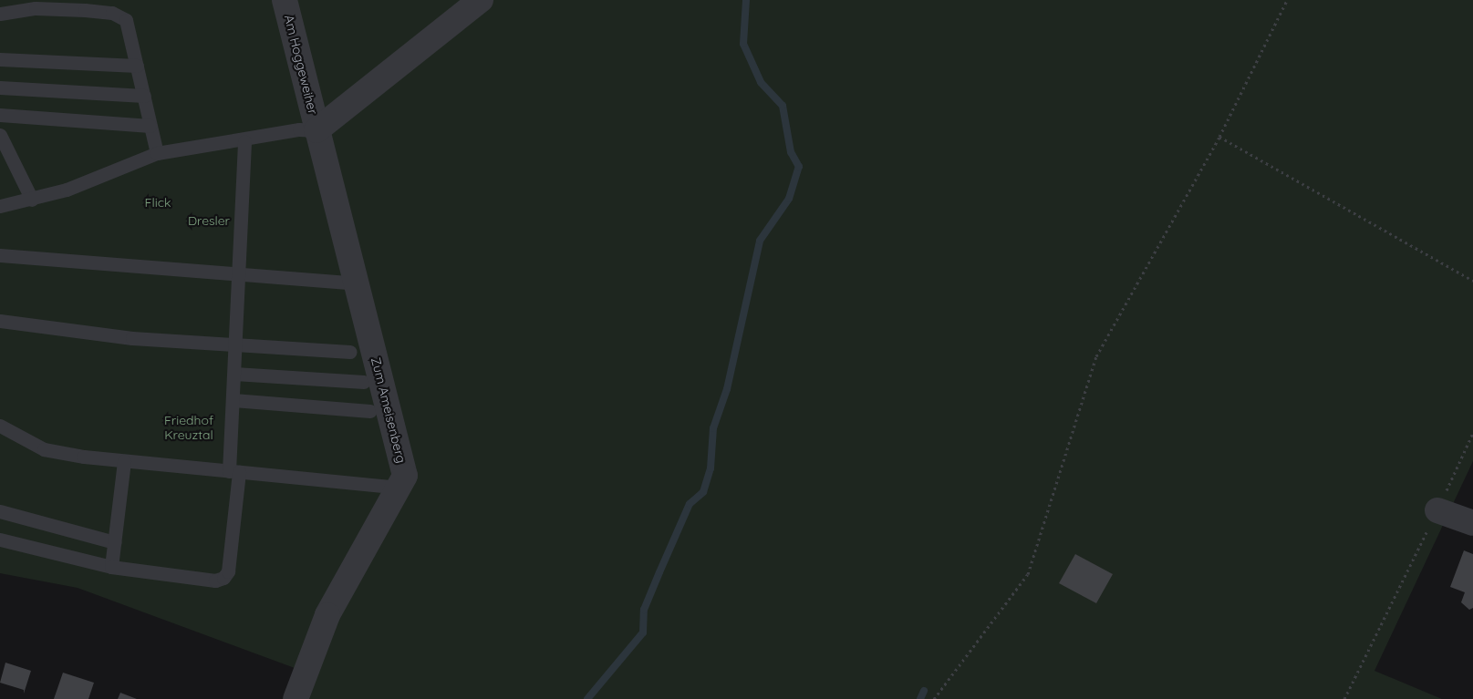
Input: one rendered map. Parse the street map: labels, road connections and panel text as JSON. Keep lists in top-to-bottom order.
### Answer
{
  "streets": {
    "street": ["Am Hoggeweiher", "Zum Ameisenberg"]
  },
  "crossings": [
    ["Am Hoggeweiher", "Zum Ameisenberg"]
  ],
  "parks": ["Flick", "Dresler", "Friedhof Kreuztal"]
}
